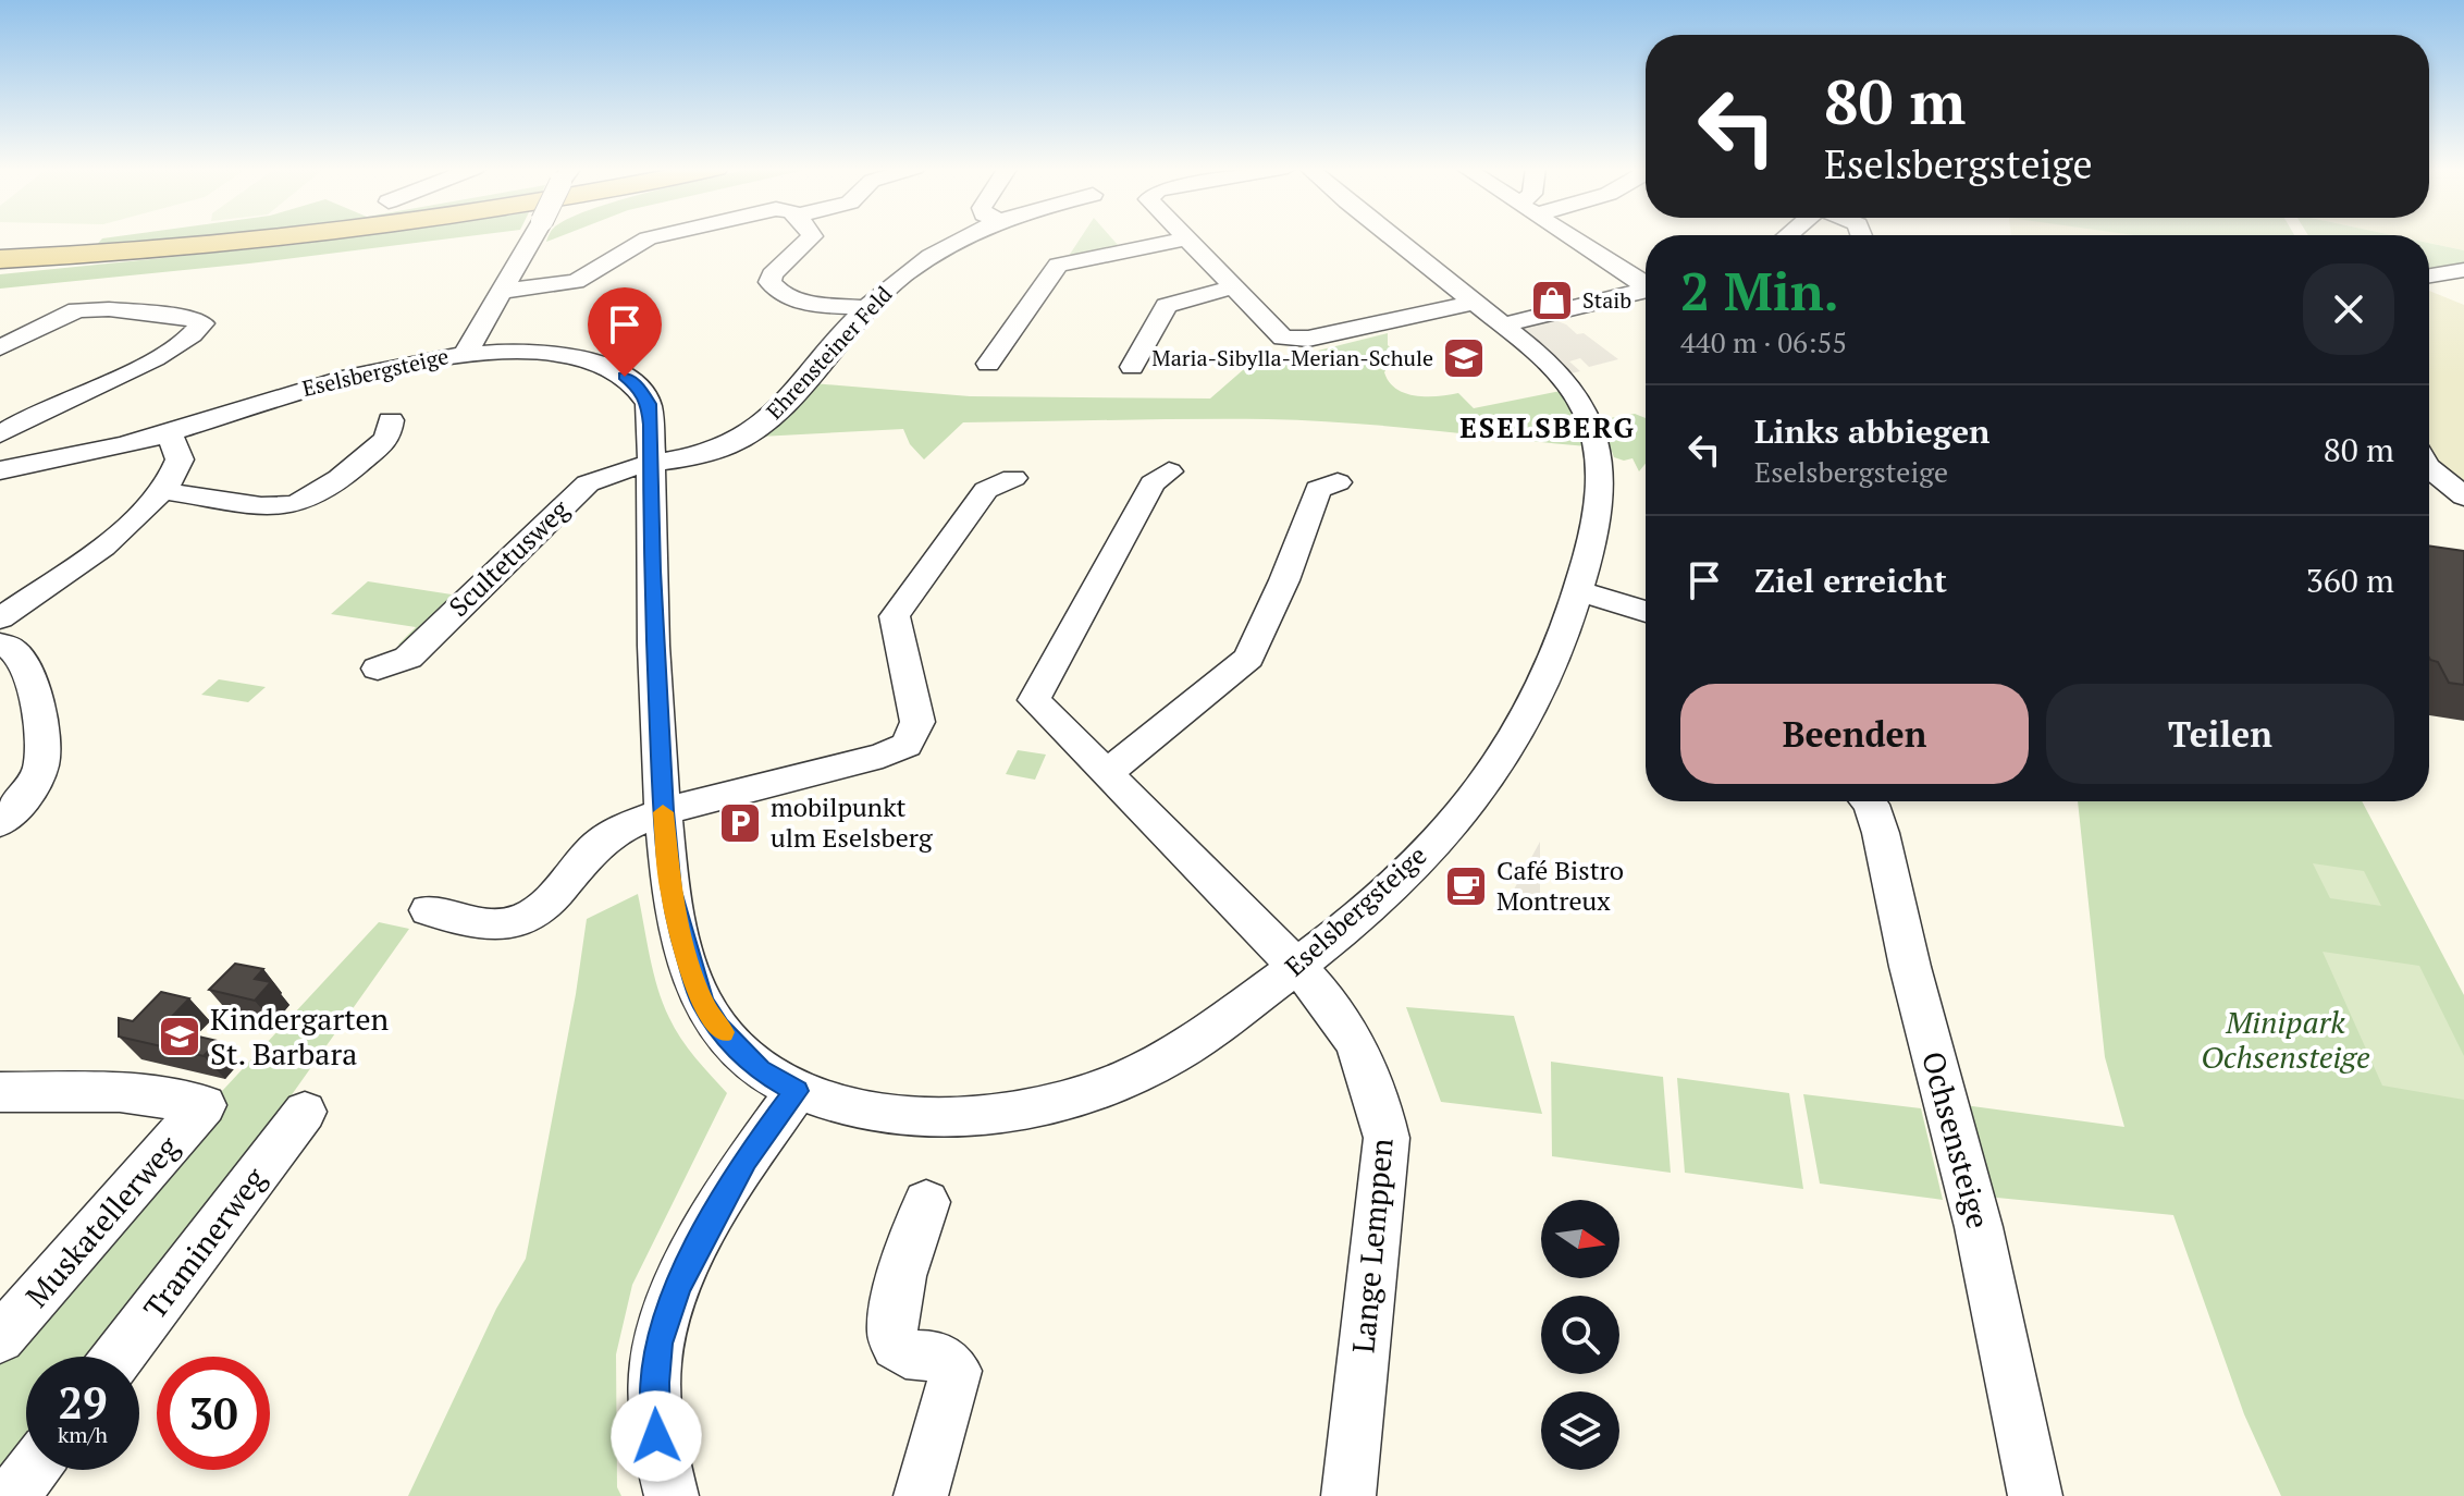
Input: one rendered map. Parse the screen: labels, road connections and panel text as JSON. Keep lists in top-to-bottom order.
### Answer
{
  "streets": {
    "street": [
      "Ehrensteiner Feld",
      "Eselsbergsteige",
      "Scultetusweg",
      "Ochsensteige",
      "Muskatellerweg",
      "Traminerweg",
      "Lange Lemppen"
    ]
  },
  "crossings": [
    ["Ehrensteiner Feld", "Eselsbergsteige"],
    ["Ehrensteiner Feld", "Scultetusweg"],
    ["Eselsbergsteige", "Scultetusweg"],
    ["Eselsbergsteige", "Lange Lemppen"]
  ],
  "districts": ["ESELSBERG"],
  "parks": ["Minipark Ochsensteige"],
  "places": {
    "shop": ["Staib"],
    "school or university": ["Maria-Sibylla-Merian-Schule", "Kindergarten St. Barbara"],
    "parking": ["mobilpunkt ulm Eselsberg"],
    "cafe": ["Café Bistro Montreux"]
  },
  "north": "right",
  "page": {
    "turn": ["80 m", "Eselsbergsteige"],
    "heading": ["2 Min.", "440 m · 06:55"],
    "list": [
      {
        "name": "Links abbiegen",
        "note": "Eselsbergsteige",
        "value": "80 m"
      },
      {
        "name": "Ziel erreicht",
        "value": "360 m"
      }
    ],
    "buttons": ["Beenden", "Teilen"],
    "speed": "29 km/h",
    "limit": "30"
  }
}
